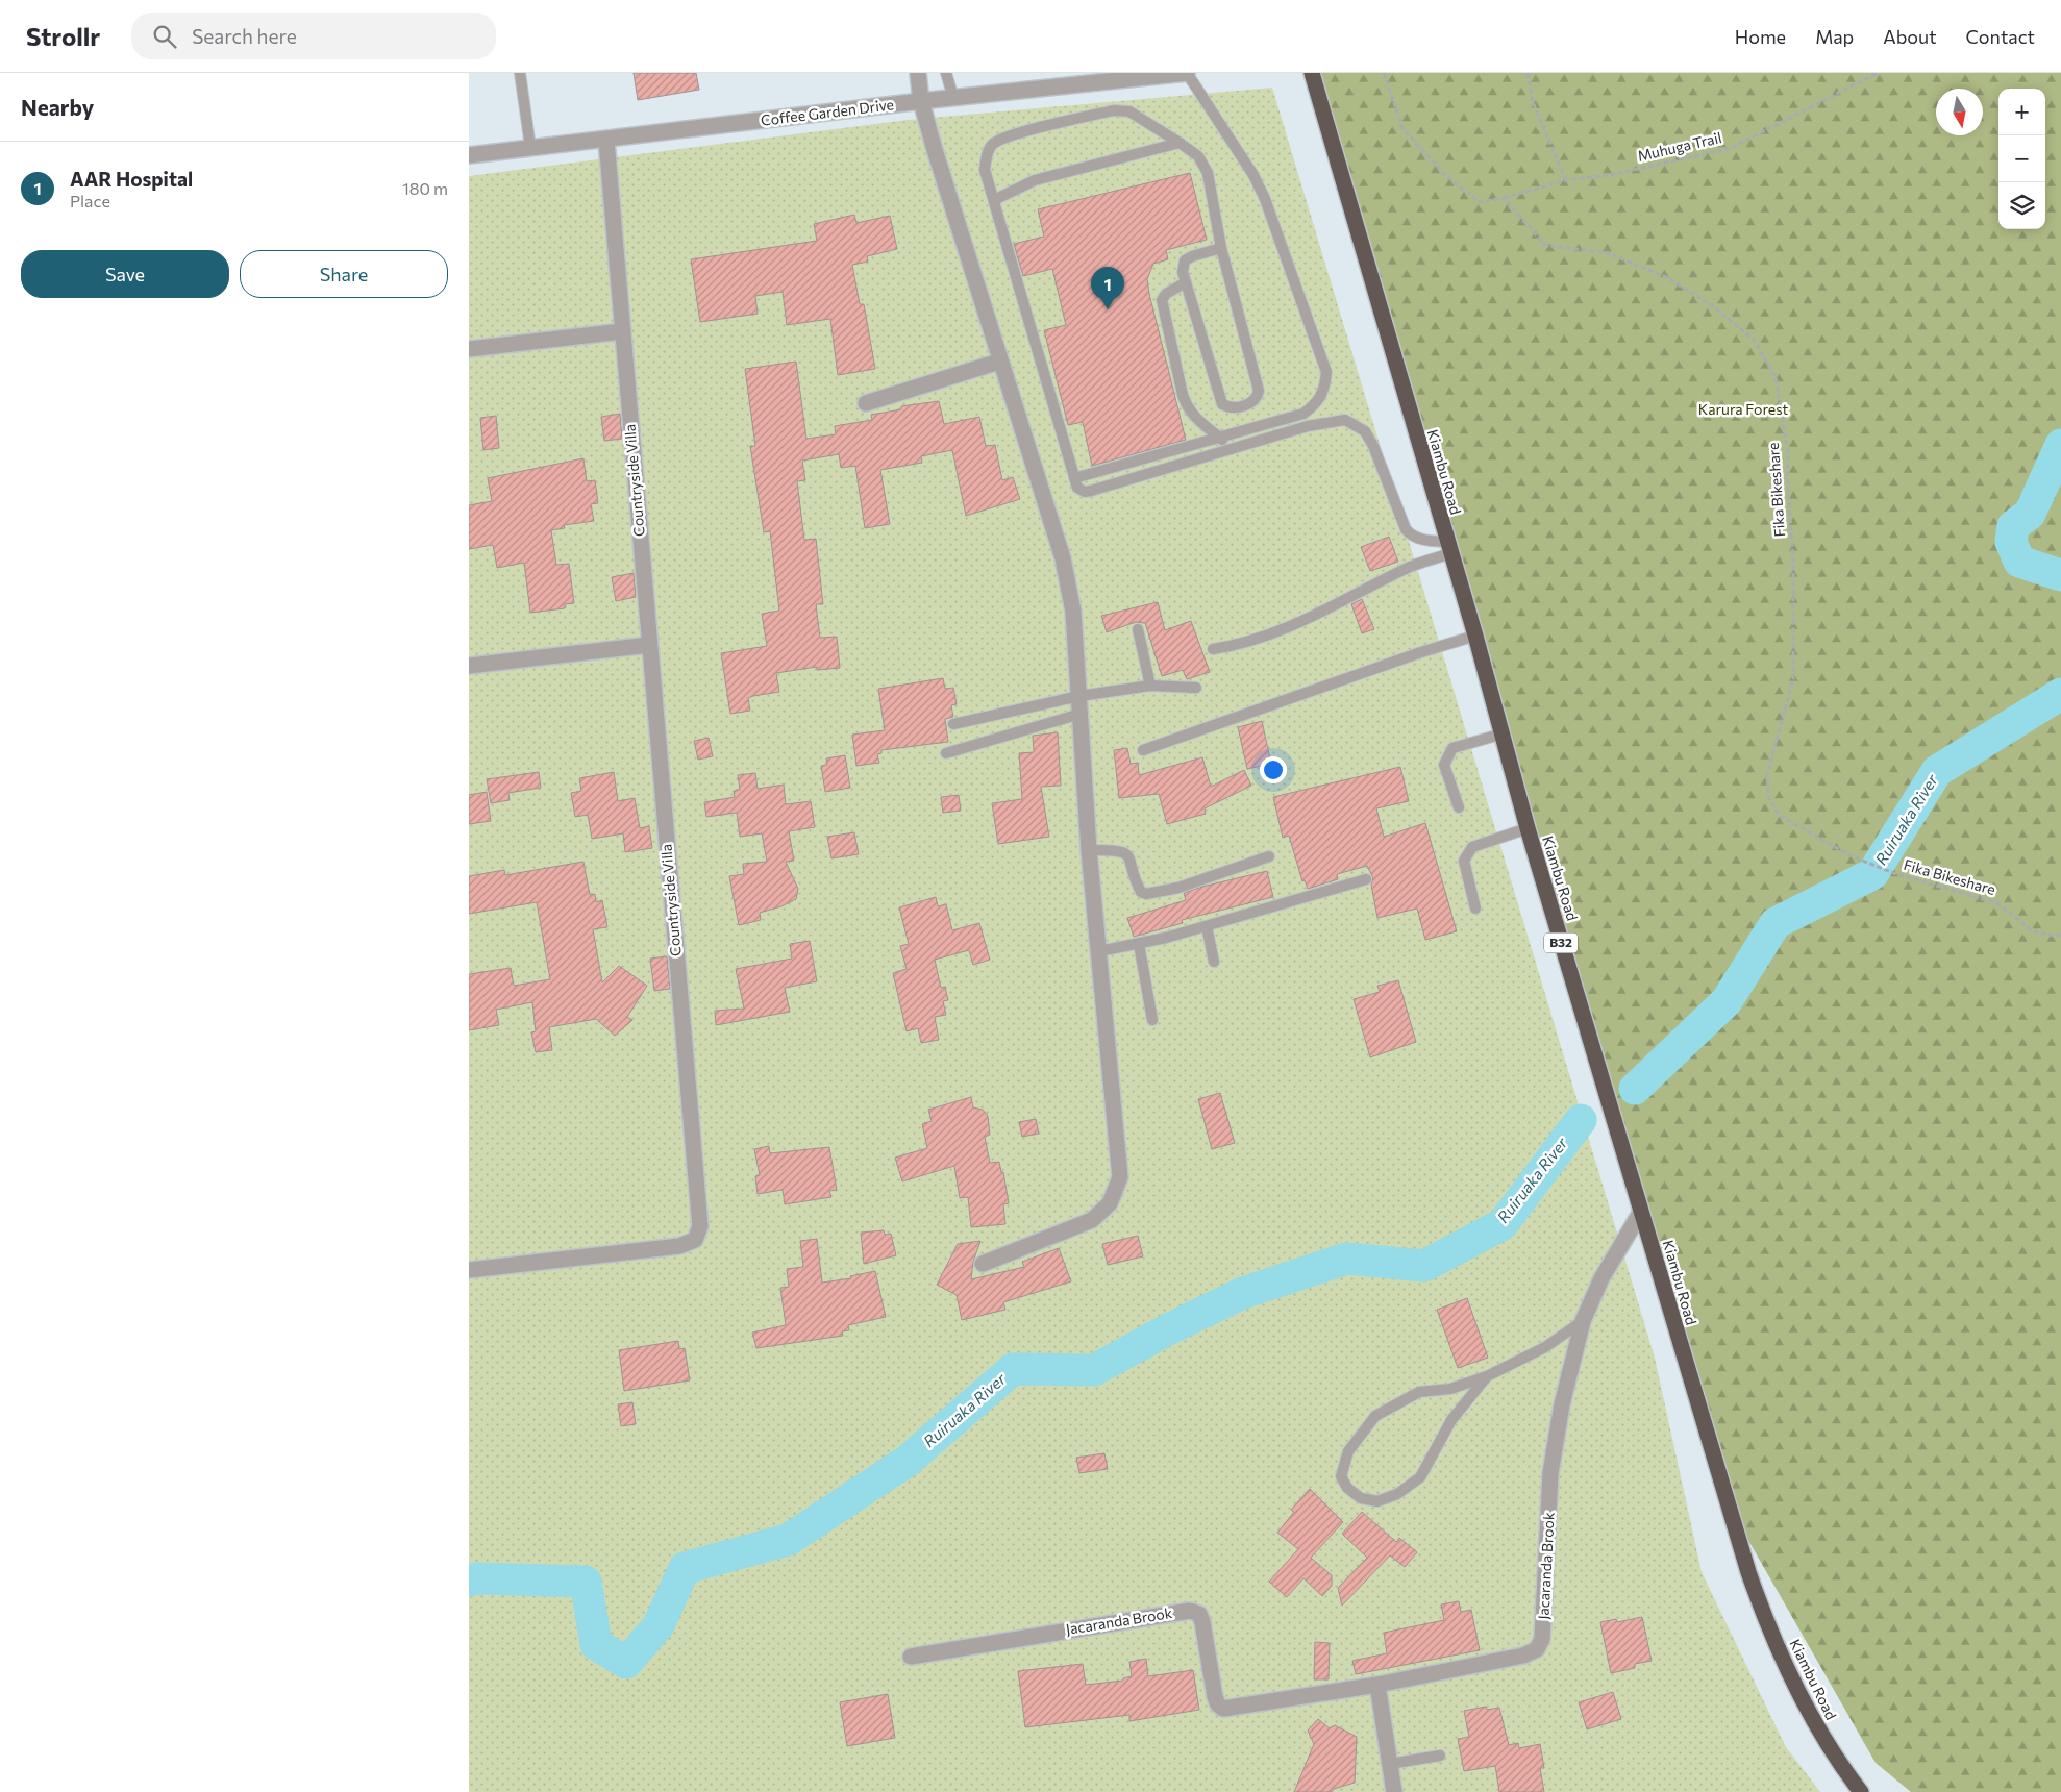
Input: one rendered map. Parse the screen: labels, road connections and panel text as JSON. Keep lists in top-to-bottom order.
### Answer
{
  "streets": {
    "highway": ["Kiambu Road", "B32"],
    "street": ["Coffee Garden Drive", "Countryside Villa", "Jacaranda Brook"],
    "path": ["Muhuga Trail", "Fika Bikeshare"]
  },
  "crossings": [
    ["Coffee Garden Drive", "Countryside Villa"],
    ["Muhuga Trail", "Fika Bikeshare"],
    ["Kiambu Road", "Jacaranda Brook"]
  ],
  "water": ["Ruiruaka River"],
  "parks": ["Karura Forest"],
  "north": "bottom",
  "page": {
    "header": "Strollr",
    "search": "Search here",
    "nav": [
      "Home",
      "Map",
      "About",
      "Contact"
    ],
    "heading": "Nearby",
    "map_buttons": ["+", "−"],
    "list": [
      {
        "mark": "1",
        "name": "AAR Hospital",
        "note": "Place",
        "value": "180 m"
      }
    ],
    "buttons": ["Save", "Share"],
    "pins": "1"
  }
}
